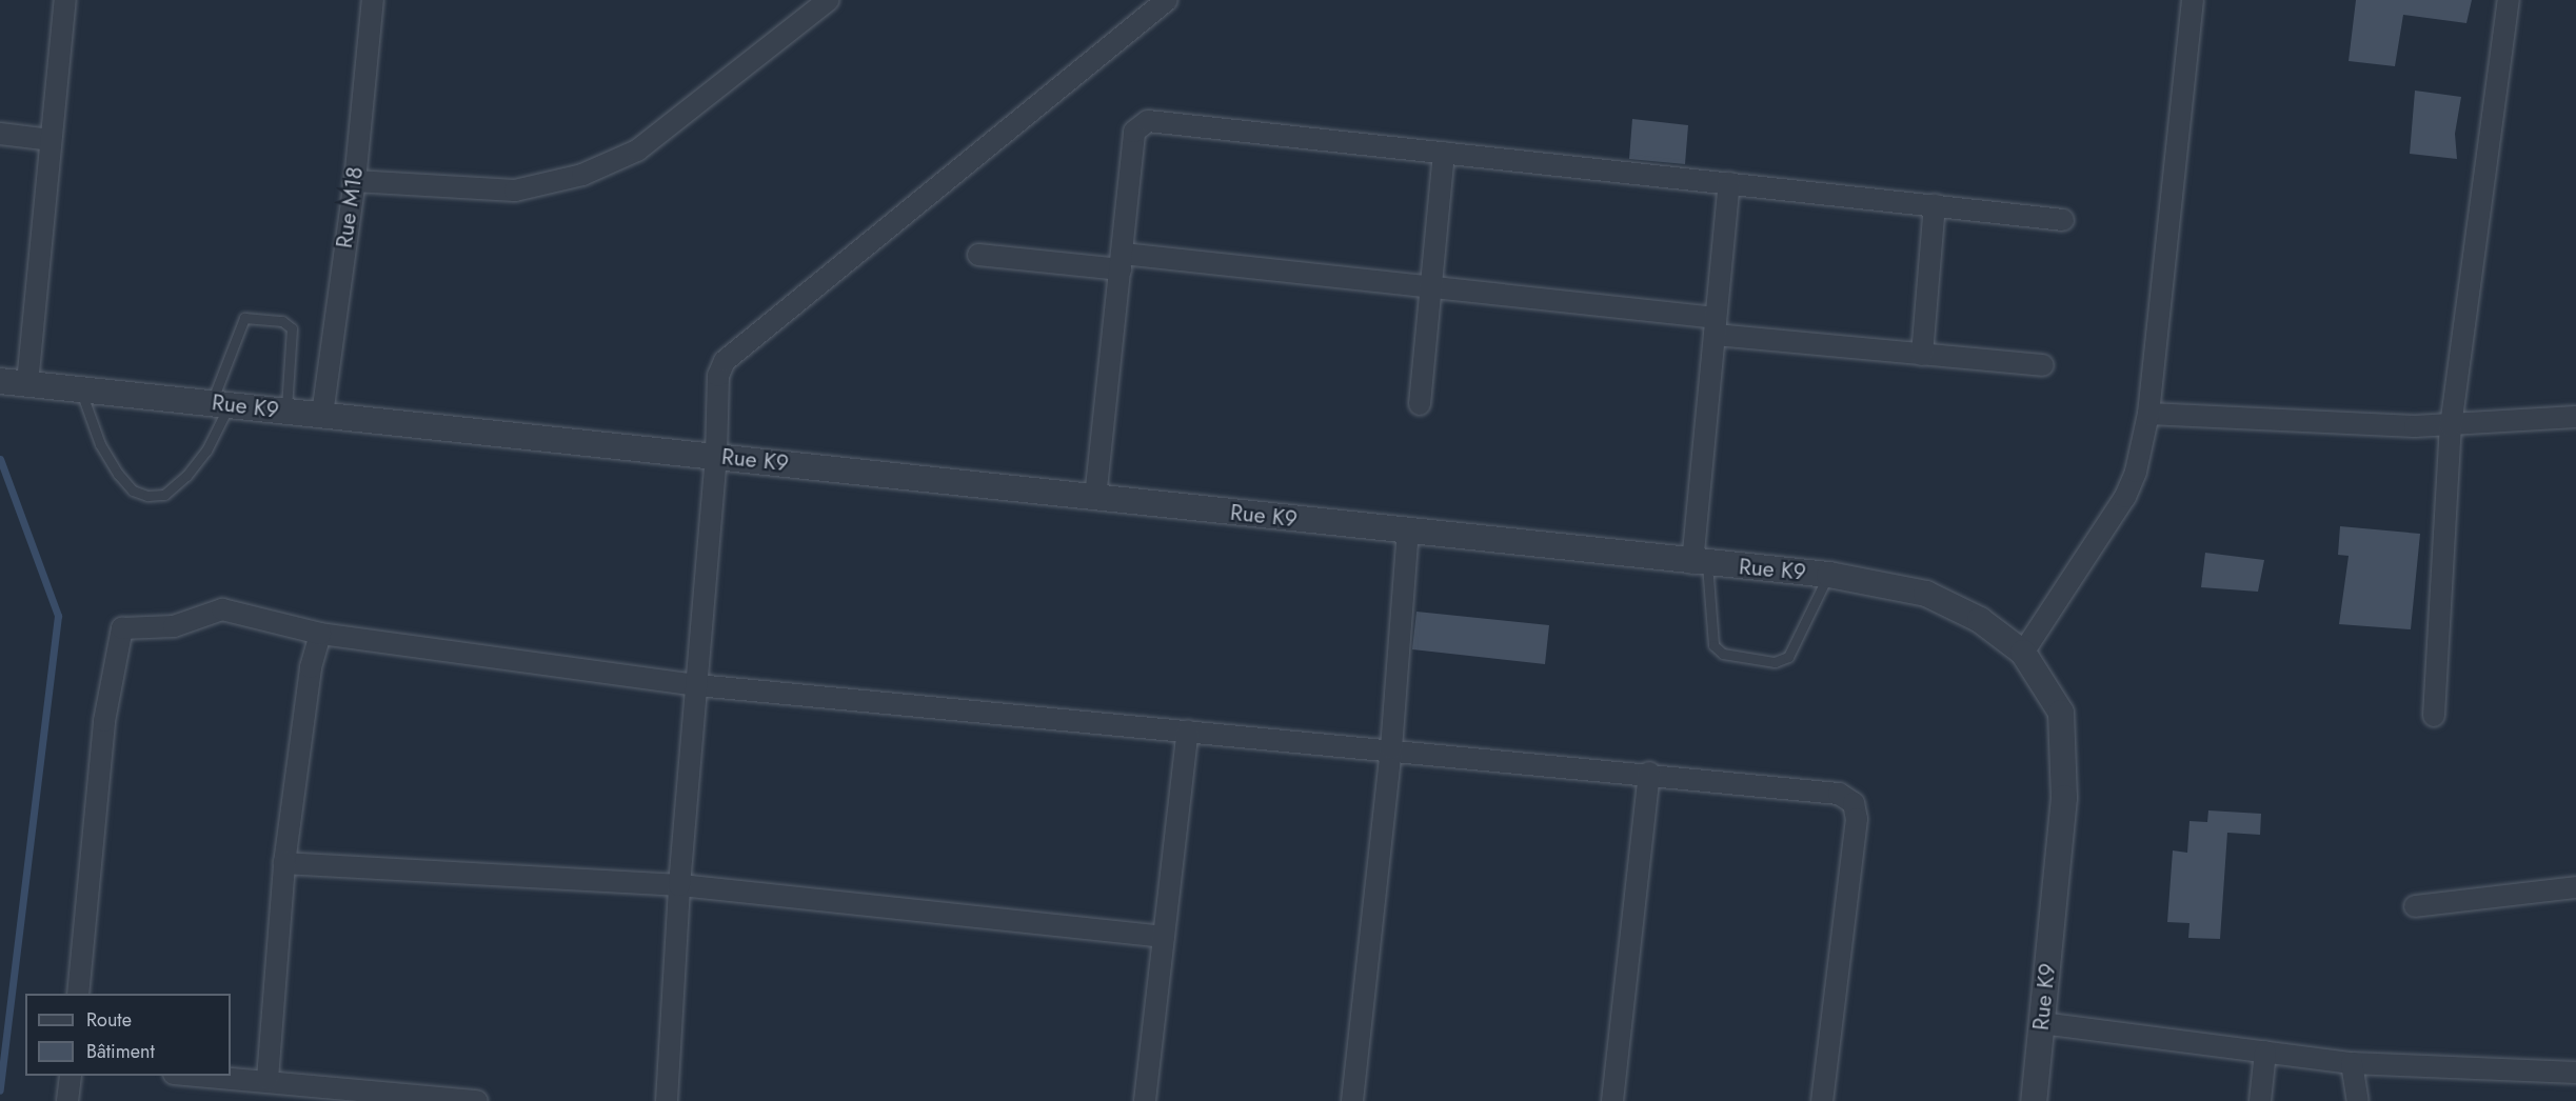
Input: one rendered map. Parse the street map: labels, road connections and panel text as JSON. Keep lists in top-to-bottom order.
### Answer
{
  "streets": {
    "street": ["Rue M18", "Rue K9"]
  },
  "crossings": [
    ["Rue M18", "Rue K9"]
  ],
  "legend": ["Route", "Bâtiment"]
}
